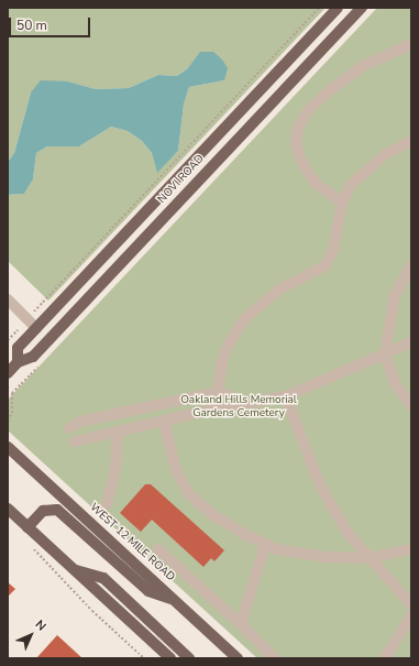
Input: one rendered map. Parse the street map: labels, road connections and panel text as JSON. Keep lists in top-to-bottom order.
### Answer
{
  "streets": {
    "main road": ["NOVI ROAD", "WEST 12 MILE ROAD"]
  },
  "parks": ["Oakland Hills Memorial Gardens Cemetery"],
  "scale_bar": "50 m",
  "north": "top right"
}
